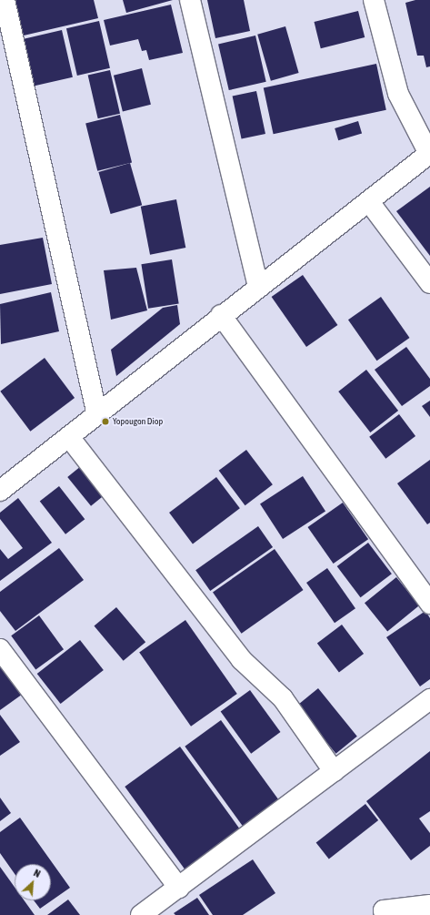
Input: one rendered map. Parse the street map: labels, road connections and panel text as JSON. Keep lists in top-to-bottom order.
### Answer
{
  "places": ["Yopougon Diop"],
  "north": "top right"
}
